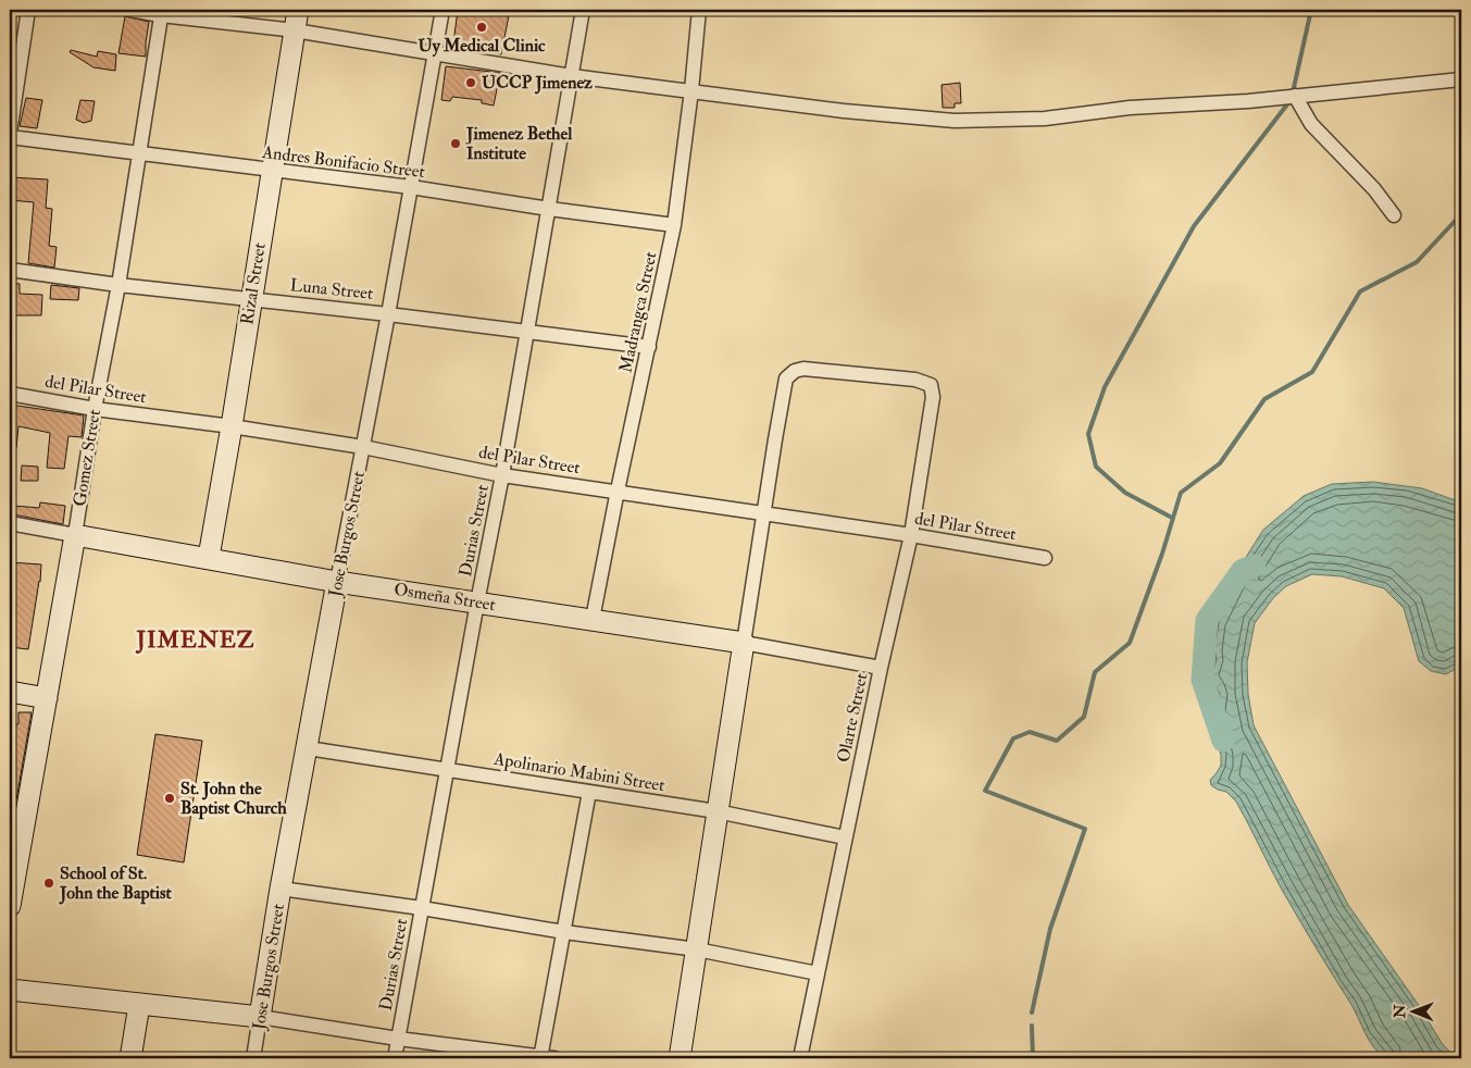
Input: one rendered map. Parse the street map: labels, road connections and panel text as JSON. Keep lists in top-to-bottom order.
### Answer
{
  "streets": {
    "street": [
      "Andres Bonifacio Street",
      "Rizal Street",
      "Luna Street",
      "Madrangca Street",
      "del Pilar Street",
      "Gomez Street",
      "Durias Street",
      "Jose Burgos Street",
      "Osmeña Street",
      "Olarte Street",
      "Apolinario Mabini Street"
    ]
  },
  "crossings": [
    ["Andres Bonifacio Street", "Rizal Street"],
    ["Andres Bonifacio Street", "Madrangca Street"],
    ["Andres Bonifacio Street", "Gomez Street"],
    ["Andres Bonifacio Street", "Durias Street"],
    ["Andres Bonifacio Street", "Jose Burgos Street"],
    ["Rizal Street", "Luna Street"],
    ["Rizal Street", "del Pilar Street"],
    ["Rizal Street", "Osmeña Street"],
    ["Luna Street", "Madrangca Street"],
    ["Luna Street", "Gomez Street"],
    ["Luna Street", "Durias Street"],
    ["Luna Street", "Jose Burgos Street"],
    ["Madrangca Street", "del Pilar Street"],
    ["Madrangca Street", "Osmeña Street"],
    ["del Pilar Street", "Gomez Street"],
    ["del Pilar Street", "Durias Street"],
    ["del Pilar Street", "Jose Burgos Street"],
    ["del Pilar Street", "Olarte Street"],
    ["Gomez Street", "Osmeña Street"],
    ["Durias Street", "Osmeña Street"],
    ["Durias Street", "Apolinario Mabini Street"],
    ["Jose Burgos Street", "Osmeña Street"],
    ["Jose Burgos Street", "Apolinario Mabini Street"],
    ["Osmeña Street", "Olarte Street"],
    ["Olarte Street", "Apolinario Mabini Street"]
  ],
  "districts": ["JIMENEZ"],
  "places": [
    "Uy Medical Clinic",
    "UCCP Jimenez",
    "Jimenez Bethel Institute",
    "St. John the Baptist Church",
    "School of St. John the Baptist"
  ],
  "north": "left"
}
